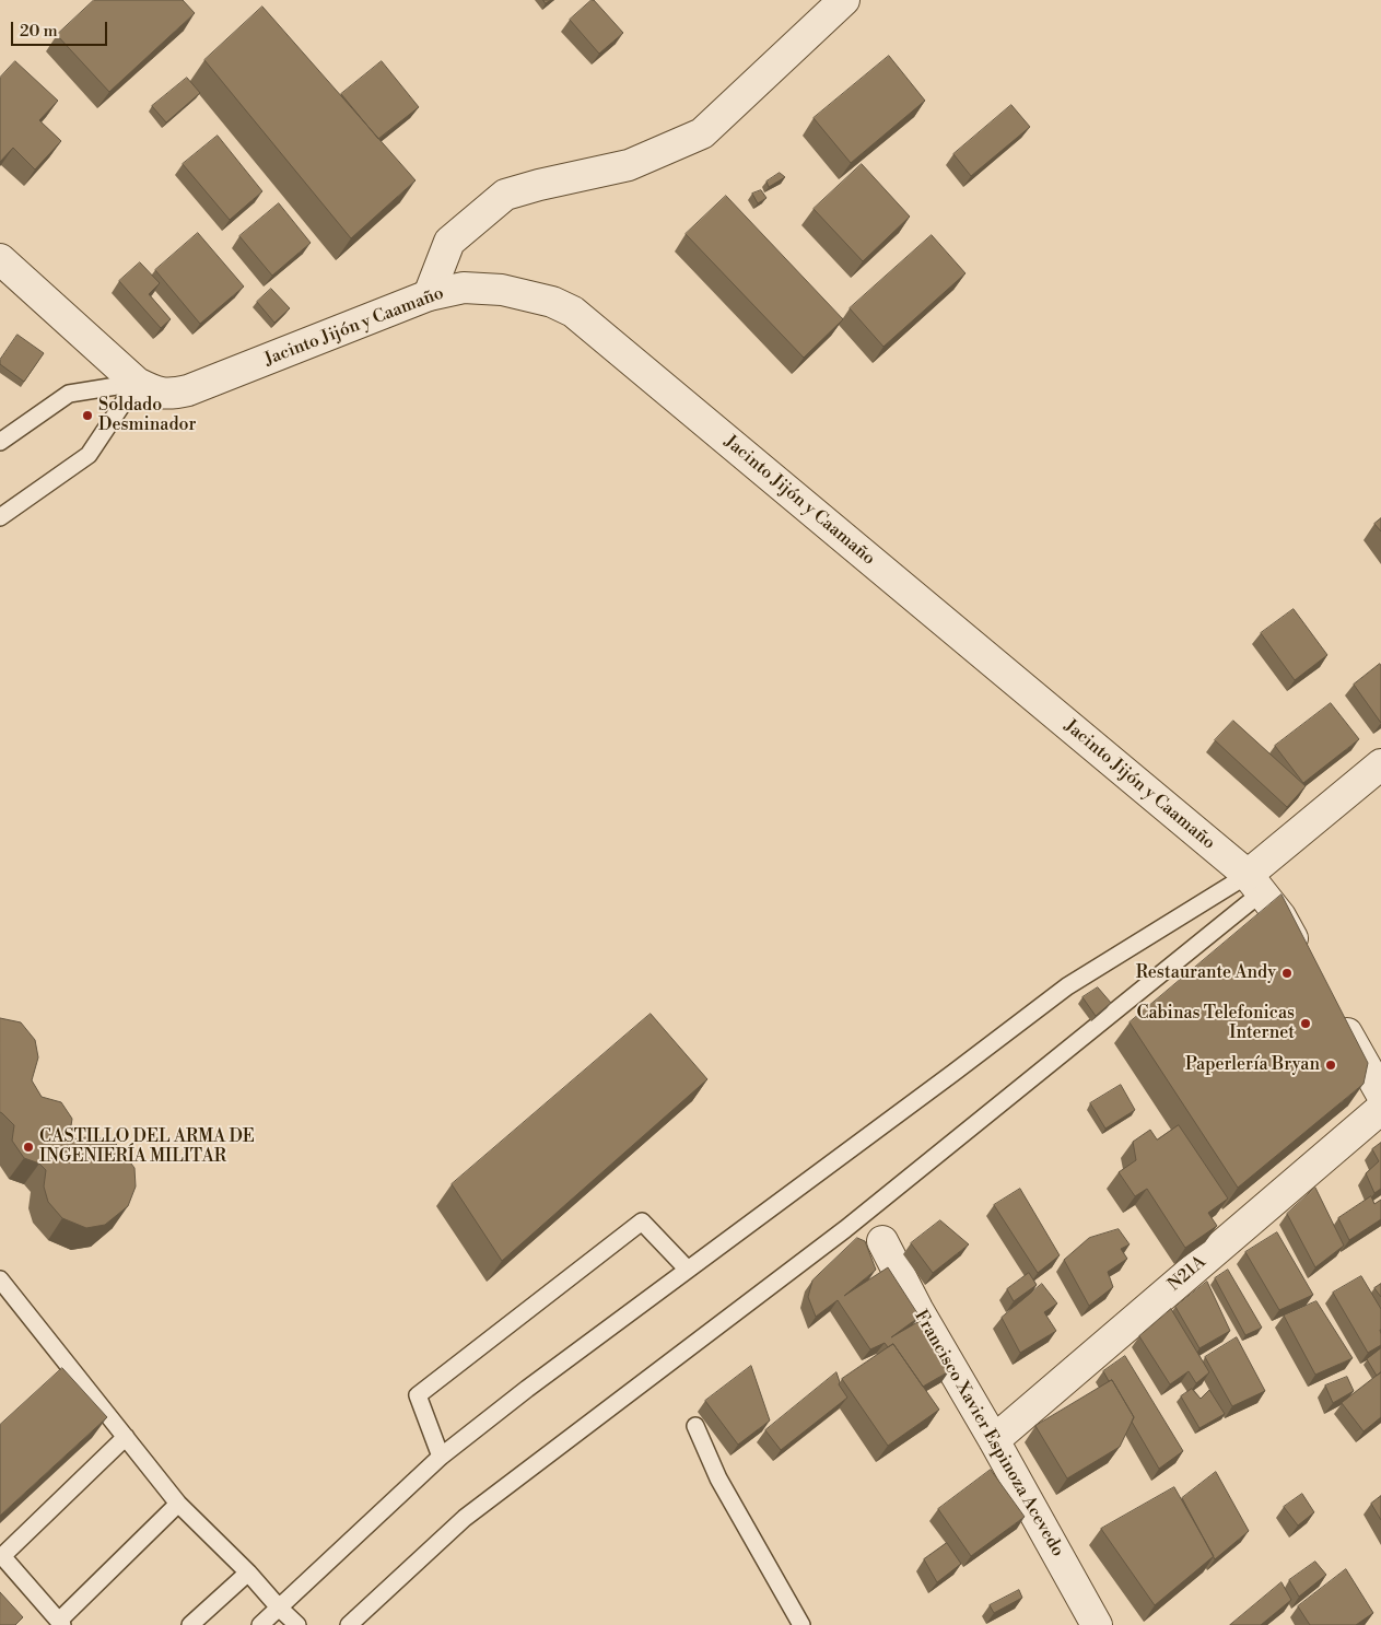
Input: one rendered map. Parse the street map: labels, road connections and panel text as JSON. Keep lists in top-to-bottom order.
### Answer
{
  "streets": {
    "street": ["Jacinto Jijón y Caamaño", "N21A", "Francisco Xavier Espinoza Acevedo"]
  },
  "crossings": [
    ["N21A", "Francisco Xavier Espinoza Acevedo"]
  ],
  "places": [
    "Soldado Desminador",
    "Restaurante Andy",
    "Cabinas Telefonicas Internet",
    "Paperlería Bryan",
    "CASTILLO DEL ARMA DE INGENIERÍA MILITAR"
  ],
  "scale_bar": "20 m"
}
